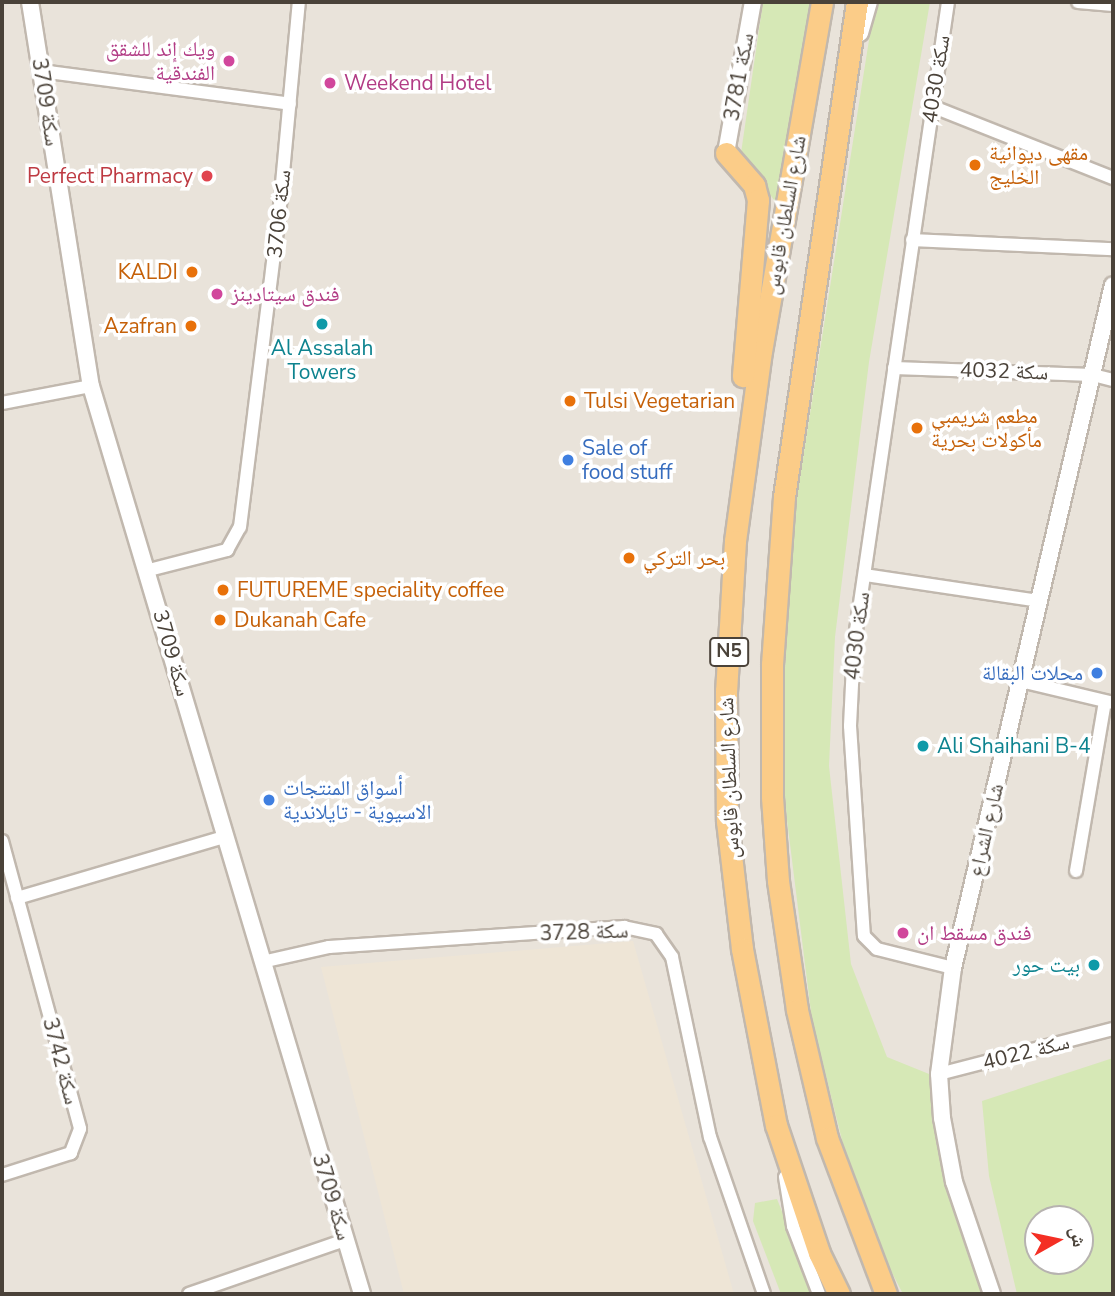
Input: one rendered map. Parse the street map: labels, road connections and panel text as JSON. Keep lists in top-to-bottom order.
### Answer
{
  "streets": {
    "highway": ["شارع السلطان قابوس", "N5"],
    "street": [
      "سكة 3781",
      "سكة 4030",
      "سكة 3709",
      "سكة 3706",
      "سكة 4032",
      "شارع الشراع",
      "سكة 3728",
      "سكة 4022",
      "سكة 3742"
    ]
  },
  "crossings": [
    ["سكة 4030", "سكة 4032"],
    ["سكة 4030", "شارع الشراع"],
    ["سكة 3709", "سكة 3706"],
    ["سكة 3709", "سكة 3728"],
    ["سكة 4032", "شارع الشراع"],
    ["شارع الشراع", "سكة 4022"]
  ],
  "places": [
    "ويك إند للشقق الفندقية",
    "Weekend Hotel",
    "مقهى ديوانية الخليج",
    "Perfect Pharmacy",
    "KALDI",
    "فندق سيتادينز",
    "Al Assalah Towers",
    "Azafran",
    "Tulsi Vegetarian",
    "مطعم شريمبي مأكولات بحرية",
    "Sale of food stuff",
    "بحر التركي",
    "FUTUREME speciality coffee",
    "Dukanah Cafe",
    "محلات البقالة",
    "Ali Shaihani B-4",
    "أسواق المنتجات الاسيوية - تايلاندية",
    "فندق مسقط ان",
    "بيت حور"
  ],
  "north": "right"
}
